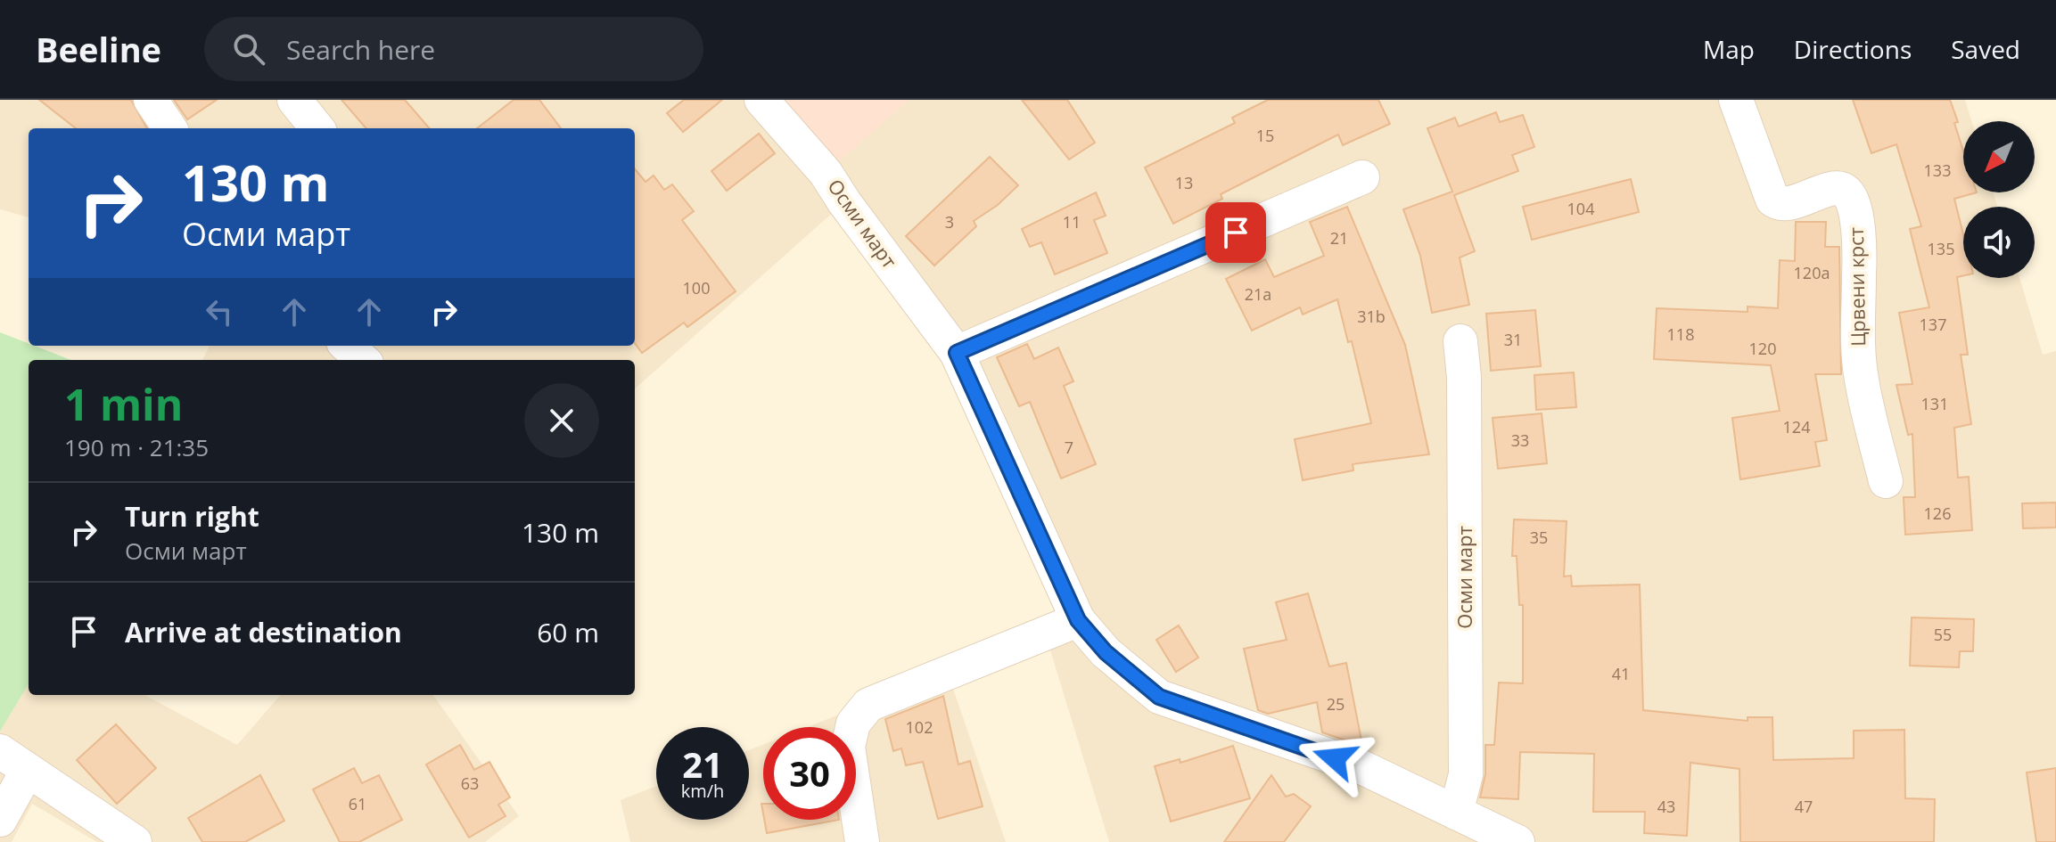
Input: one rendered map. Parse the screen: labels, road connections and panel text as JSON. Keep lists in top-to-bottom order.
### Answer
{
  "streets": {
    "street": ["Осми март", "Црвени крст"]
  },
  "house_numbers": [
    "15",
    "133",
    "13",
    "104",
    "3",
    "11",
    "21",
    "135",
    "120a",
    "100",
    "21a",
    "31b",
    "137",
    "118",
    "31",
    "120",
    "131",
    "124",
    "33",
    "7",
    "126",
    "35",
    "55",
    "41",
    "25",
    "102",
    "63",
    "61",
    "43",
    "47"
  ],
  "north": "bottom left",
  "page": {
    "header": "Beeline",
    "search": "Search here",
    "nav": ["Map", "Directions", "Saved"],
    "turn": ["130 m", "Осми март"],
    "heading": ["1 min", "190 m · 21:35"],
    "list": [
      {
        "name": "Turn right",
        "note": "Осми март",
        "value": "130 m"
      },
      {
        "name": "Arrive at destination",
        "value": "60 m"
      }
    ],
    "speed": "21 km/h",
    "limit": "30"
  }
}
